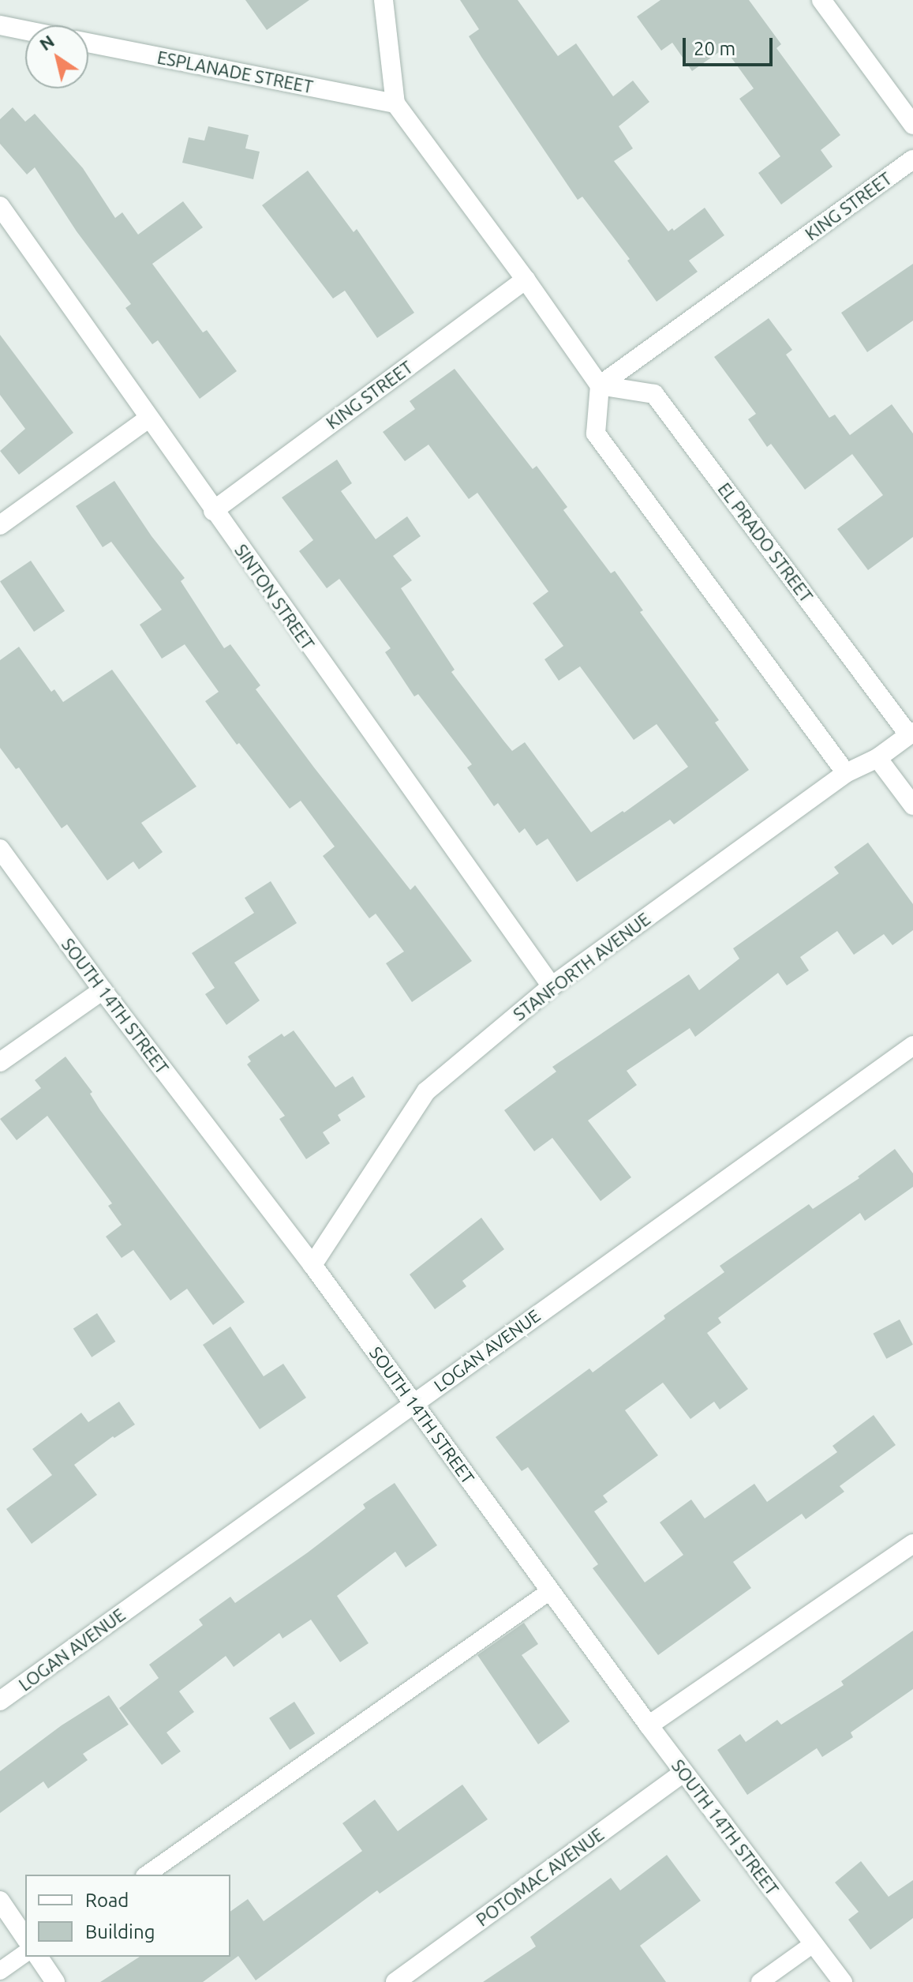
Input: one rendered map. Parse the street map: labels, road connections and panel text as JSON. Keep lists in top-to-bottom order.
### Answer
{
  "streets": {
    "street": [
      "ESPLANADE STREET",
      "KING STREET",
      "EL PRADO STREET",
      "SINTON STREET",
      "STANFORTH AVENUE",
      "SOUTH 14TH STREET",
      "LOGAN AVENUE",
      "POTOMAC AVENUE"
    ]
  },
  "crossings": [
    ["KING STREET", "EL PRADO STREET"],
    ["KING STREET", "SINTON STREET"],
    ["EL PRADO STREET", "STANFORTH AVENUE"],
    ["SINTON STREET", "STANFORTH AVENUE"],
    ["STANFORTH AVENUE", "SOUTH 14TH STREET"],
    ["SOUTH 14TH STREET", "LOGAN AVENUE"],
    ["SOUTH 14TH STREET", "POTOMAC AVENUE"]
  ],
  "legend": ["Road", "Building"],
  "scale_bar": "20 m",
  "north": "top left"
}
